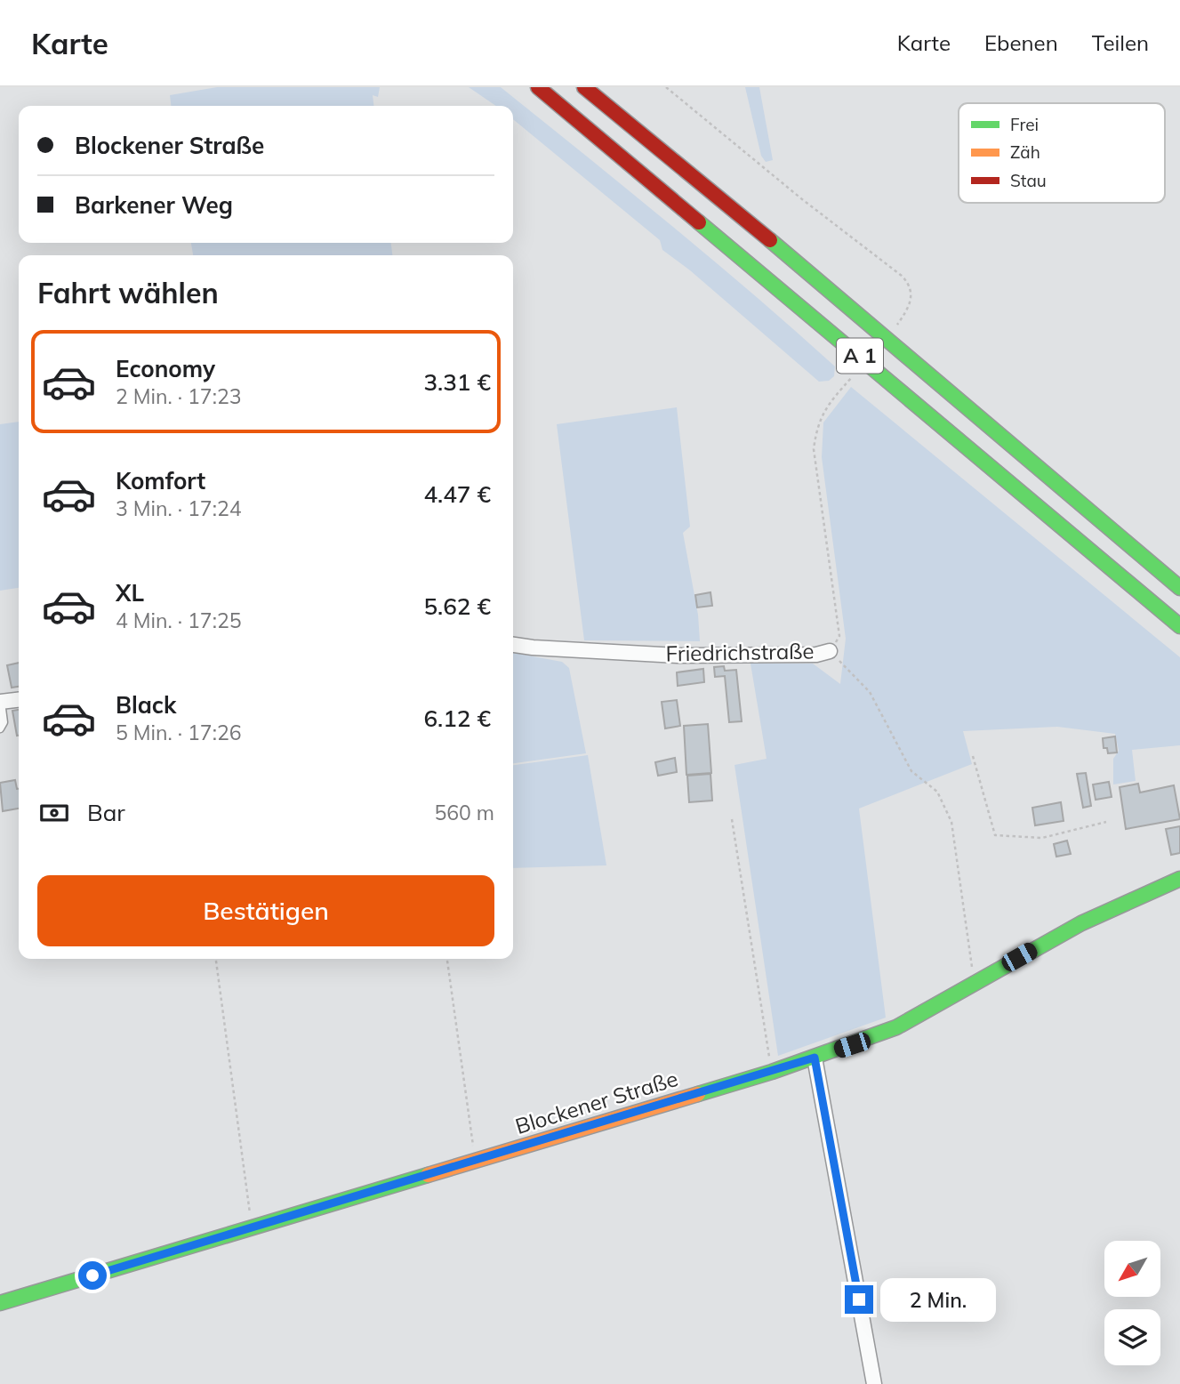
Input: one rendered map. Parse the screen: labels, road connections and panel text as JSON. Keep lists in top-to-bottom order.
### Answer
{
  "streets": {
    "main road": ["A 1", "Blockener Straße"],
    "street": ["Friedrichstraße"]
  },
  "legend": ["Frei", "Zäh", "Stau"],
  "north": "bottom left",
  "page": {
    "header": "Karte",
    "nav": ["Karte", "Ebenen", "Teilen"],
    "banner": ["Blockener Straße", "Barkener Weg"],
    "heading": "Fahrt wählen",
    "list": [
      {
        "name": "Economy",
        "note": "2 Min. · 17:23",
        "value": "3.31 €"
      },
      {
        "name": "Komfort",
        "note": "3 Min. · 17:24",
        "value": "4.47 €"
      },
      {
        "name": "XL",
        "note": "4 Min. · 17:25",
        "value": "5.62 €"
      },
      {
        "name": "Black",
        "note": "5 Min. · 17:26",
        "value": "6.12 €"
      }
    ],
    "pay": ["Bar", "560 m"],
    "buttons": "Bestätigen",
    "bubble": "2 Min."
  }
}
